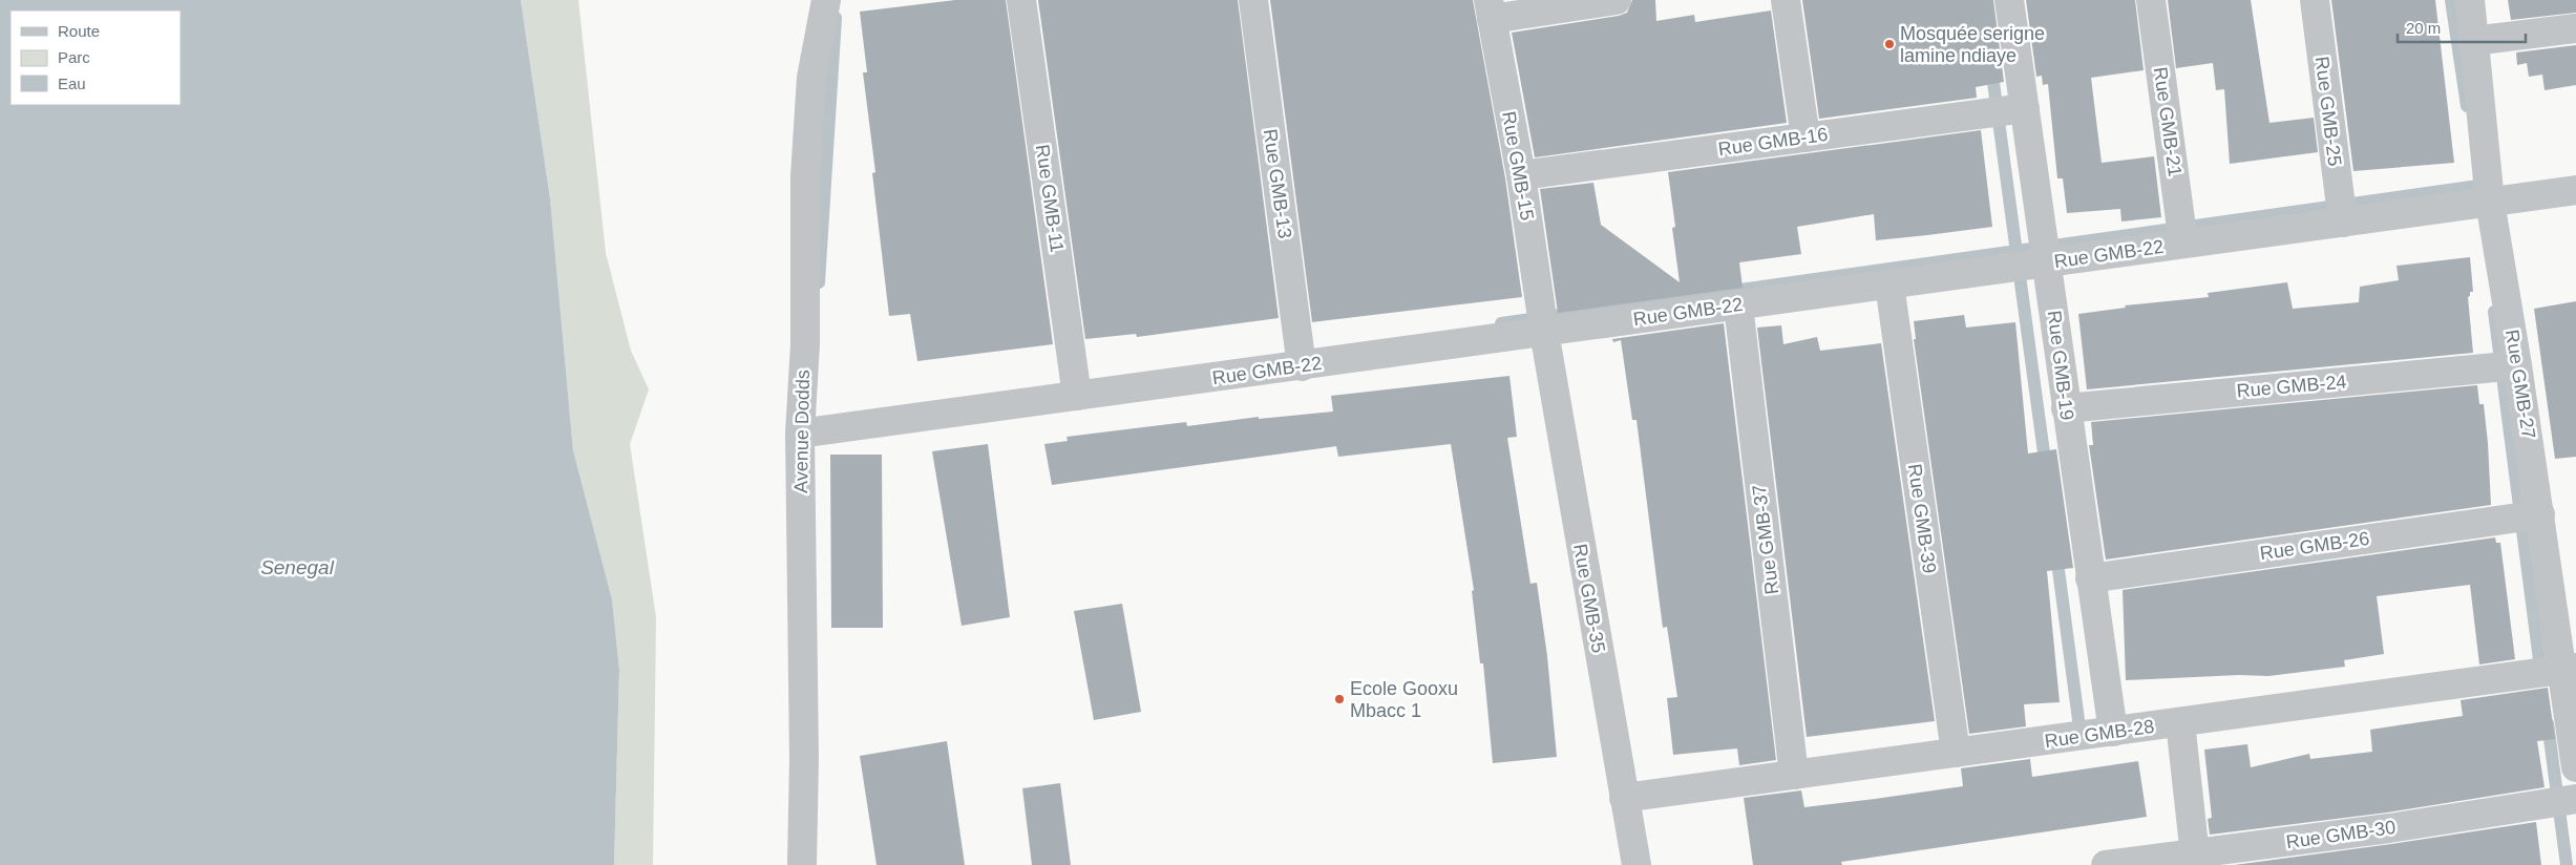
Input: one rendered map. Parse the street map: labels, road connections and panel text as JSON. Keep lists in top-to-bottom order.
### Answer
{
  "streets": {
    "street": [
      "Rue GMB-25",
      "Rue GMB-21",
      "Rue GMB-16",
      "Rue GMB-15",
      "Rue GMB-13",
      "Rue GMB-11",
      "Rue GMB-22",
      "Rue GMB-19",
      "Rue GMB-27",
      "Rue GMB-24",
      "Avenue Dodds",
      "Rue GMB-39",
      "Rue GMB-37",
      "Rue GMB-26",
      "Rue GMB-35",
      "Rue GMB-28",
      "Rue GMB-30"
    ]
  },
  "crossings": [
    ["Rue GMB-25", "Rue GMB-22"],
    ["Rue GMB-21", "Rue GMB-22"],
    ["Rue GMB-16", "Rue GMB-15"],
    ["Rue GMB-16", "Rue GMB-19"],
    ["Rue GMB-15", "Rue GMB-22"],
    ["Rue GMB-15", "Rue GMB-35"],
    ["Rue GMB-13", "Rue GMB-22"],
    ["Rue GMB-11", "Rue GMB-22"],
    ["Rue GMB-22", "Rue GMB-19"],
    ["Rue GMB-22", "Rue GMB-27"],
    ["Rue GMB-22", "Avenue Dodds"],
    ["Rue GMB-22", "Rue GMB-39"],
    ["Rue GMB-22", "Rue GMB-37"],
    ["Rue GMB-22", "Rue GMB-35"],
    ["Rue GMB-19", "Rue GMB-24"],
    ["Rue GMB-19", "Rue GMB-26"],
    ["Rue GMB-19", "Rue GMB-28"],
    ["Rue GMB-27", "Rue GMB-24"],
    ["Rue GMB-27", "Rue GMB-26"],
    ["Rue GMB-27", "Rue GMB-28"],
    ["Rue GMB-39", "Rue GMB-28"],
    ["Rue GMB-37", "Rue GMB-28"],
    ["Rue GMB-35", "Rue GMB-28"]
  ],
  "water": ["Senegal"],
  "places": ["Mosquée serigne lamine ndiaye", "Ecole Gooxu Mbacc 1"],
  "legend": ["Route", "Parc", "Eau"],
  "scale_bar": "20 m"
}
